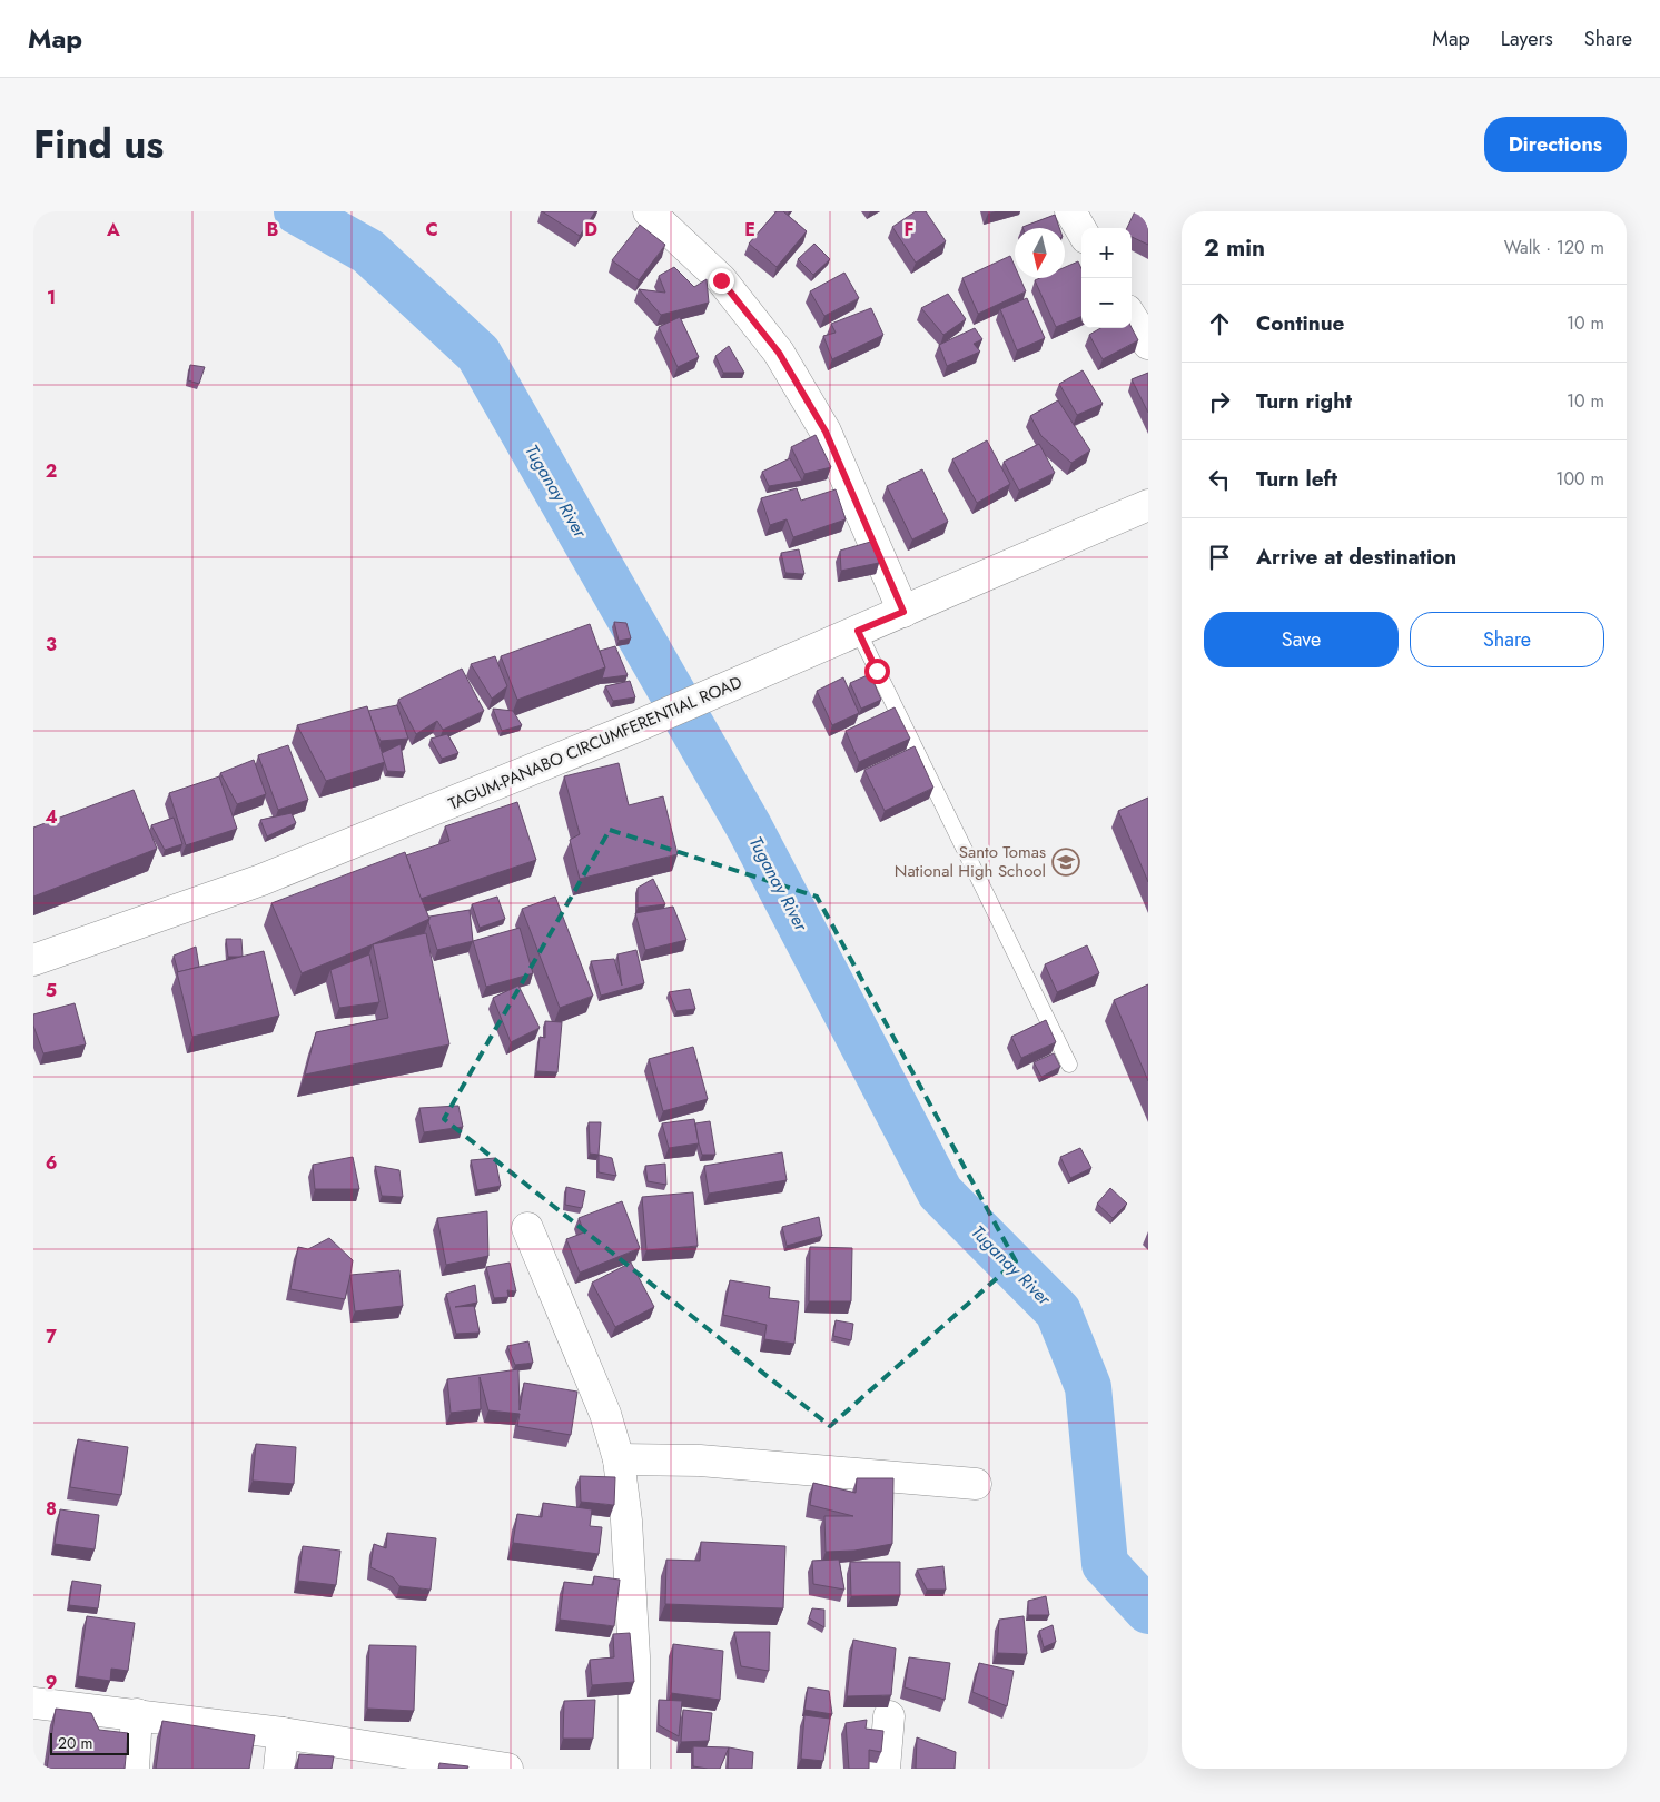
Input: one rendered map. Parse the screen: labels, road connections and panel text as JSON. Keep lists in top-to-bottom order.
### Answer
{
  "streets": {
    "street": ["TAGUM-PANABO CIRCUMFERENTIAL ROAD"]
  },
  "water": ["Tuganay River"],
  "places": {
    "school or university": ["Santo Tomas National High School"]
  },
  "scale_bar": "20 m",
  "north": "bottom",
  "page": {
    "header": "Map",
    "nav": ["Map", "Layers", "Share"],
    "title": "Find us",
    "buttons": [
      "Directions",
      ["Save", "Share"]
    ],
    "heading": ["2 min", "Walk · 120 m"],
    "map_buttons": ["+", "−"],
    "list": [
      ["Continue", "10 m"],
      ["Turn right", "10 m"],
      ["Turn left", "100 m"],
      "Arrive at destination"
    ],
    "scale": "20 m"
  },
  "grid": {
    "columns": [
      "A",
      "B",
      "C",
      "D",
      "E",
      "F"
    ],
    "rows": [
      "1",
      "2",
      "3",
      "4",
      "5",
      "6",
      "7",
      "8",
      "9"
    ]
  }
}
